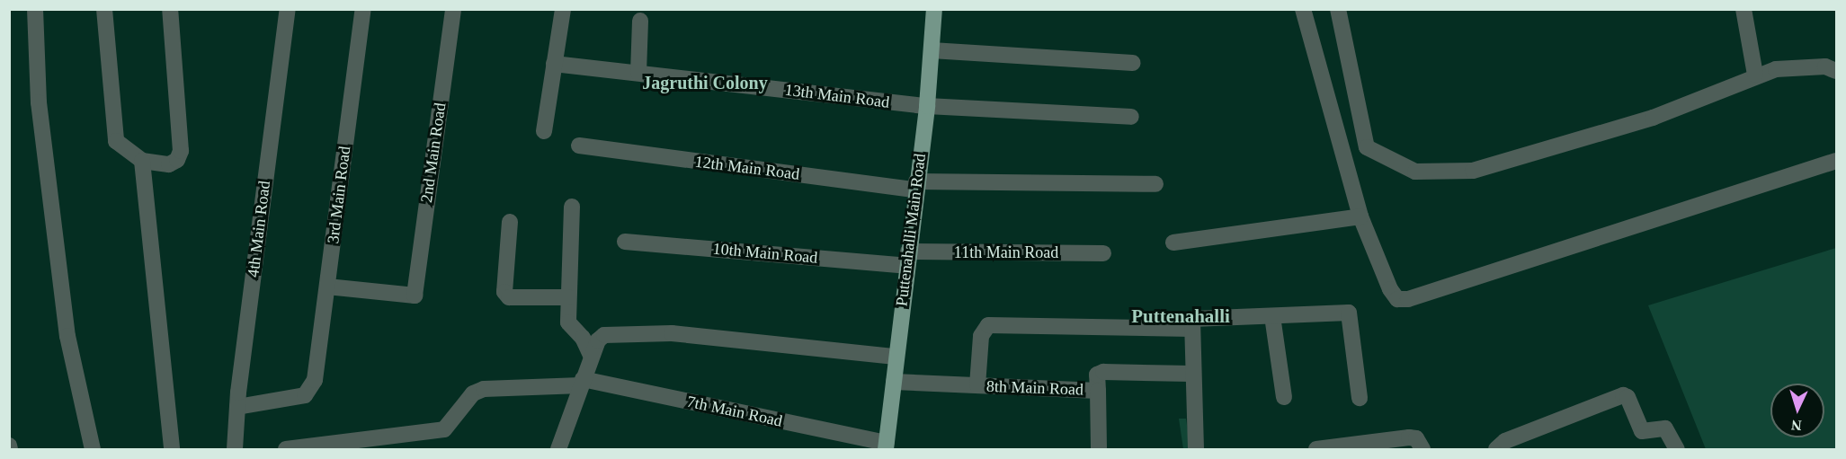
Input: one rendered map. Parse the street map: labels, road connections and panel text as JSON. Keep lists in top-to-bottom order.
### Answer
{
  "streets": {
    "main road": ["Puttenahalli Main Road"],
    "street": [
      "13th Main Road",
      "2nd Main Road",
      "12th Main Road",
      "3rd Main Road",
      "4th Main Road",
      "11th Main Road",
      "10th Main Road",
      "8th Main Road",
      "7th Main Road"
    ]
  },
  "crossings": [
    ["13th Main Road", "Puttenahalli Main Road"],
    ["2nd Main Road", "3rd Main Road"],
    ["12th Main Road", "Puttenahalli Main Road"],
    ["3rd Main Road", "4th Main Road"],
    ["Puttenahalli Main Road", "11th Main Road"],
    ["Puttenahalli Main Road", "10th Main Road"],
    ["Puttenahalli Main Road", "8th Main Road"],
    ["Puttenahalli Main Road", "7th Main Road"],
    ["11th Main Road", "10th Main Road"]
  ],
  "districts": ["Jagruthi Colony", "Puttenahalli"],
  "north": "bottom"
}
